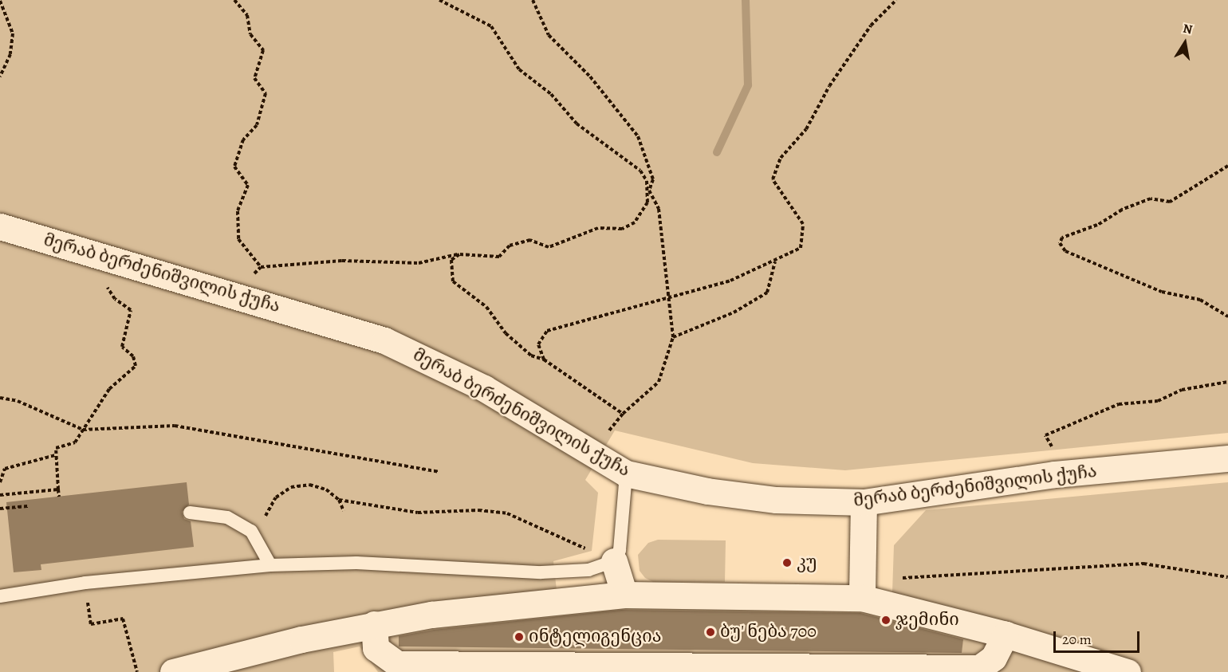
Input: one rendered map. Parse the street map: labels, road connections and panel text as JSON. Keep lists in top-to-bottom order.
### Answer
{
  "streets": {
    "street": ["მერაბ ბერძენიშვილის ქუჩა"]
  },
  "places": [
    "კუ",
    "ჯემინი",
    "ბუ' ნება 700",
    "ინტელიგენცია"
  ],
  "scale_bar": "20 m",
  "north": "top"
}
